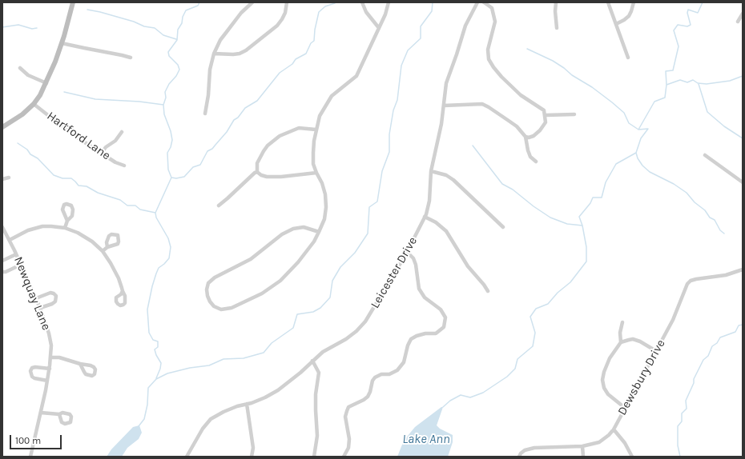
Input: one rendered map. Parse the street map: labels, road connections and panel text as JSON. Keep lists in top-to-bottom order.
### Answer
{
  "streets": {
    "street": [
      "Hartford Lane",
      "Leicester Drive",
      "Newquay Lane",
      "Dewsbury Drive"
    ]
  },
  "water": ["Lake Ann"],
  "scale_bar": "100 m"
}
